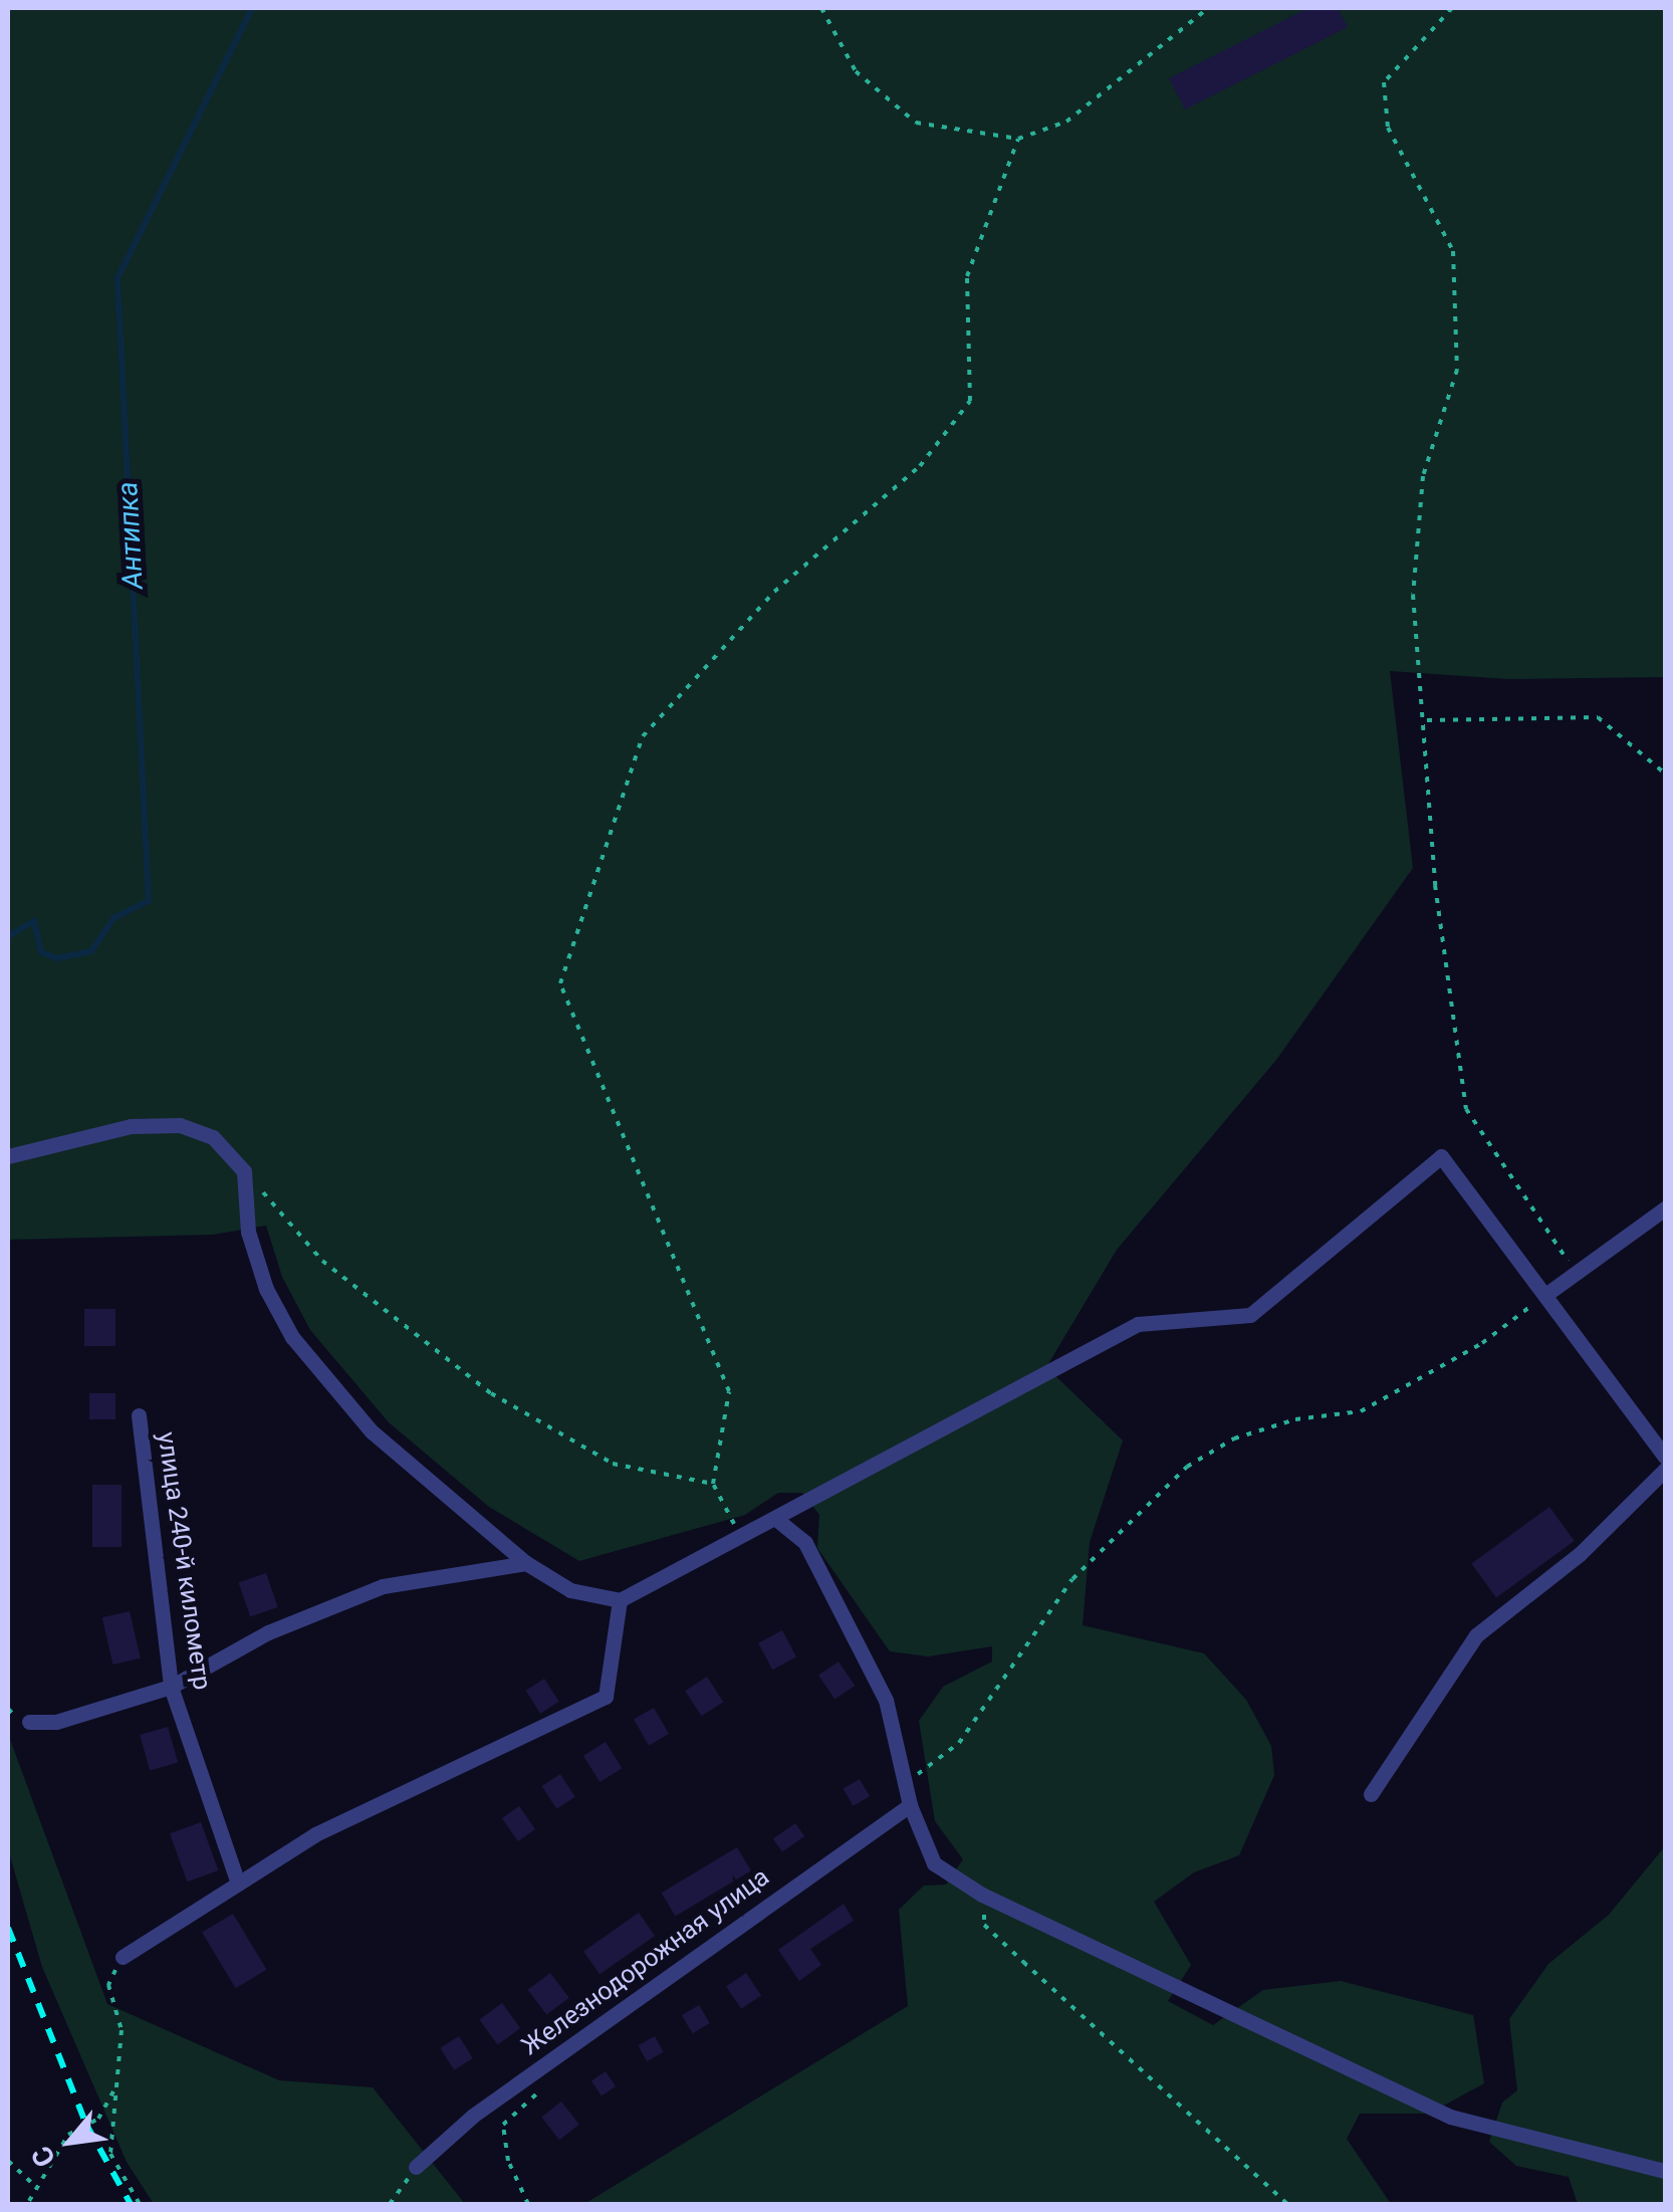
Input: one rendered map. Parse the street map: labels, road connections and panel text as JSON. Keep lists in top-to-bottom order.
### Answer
{
  "streets": {
    "street": ["улица 240-й километр", "Железнодорожная улица"]
  },
  "water": ["Антипка"],
  "north": "bottom left"
}
